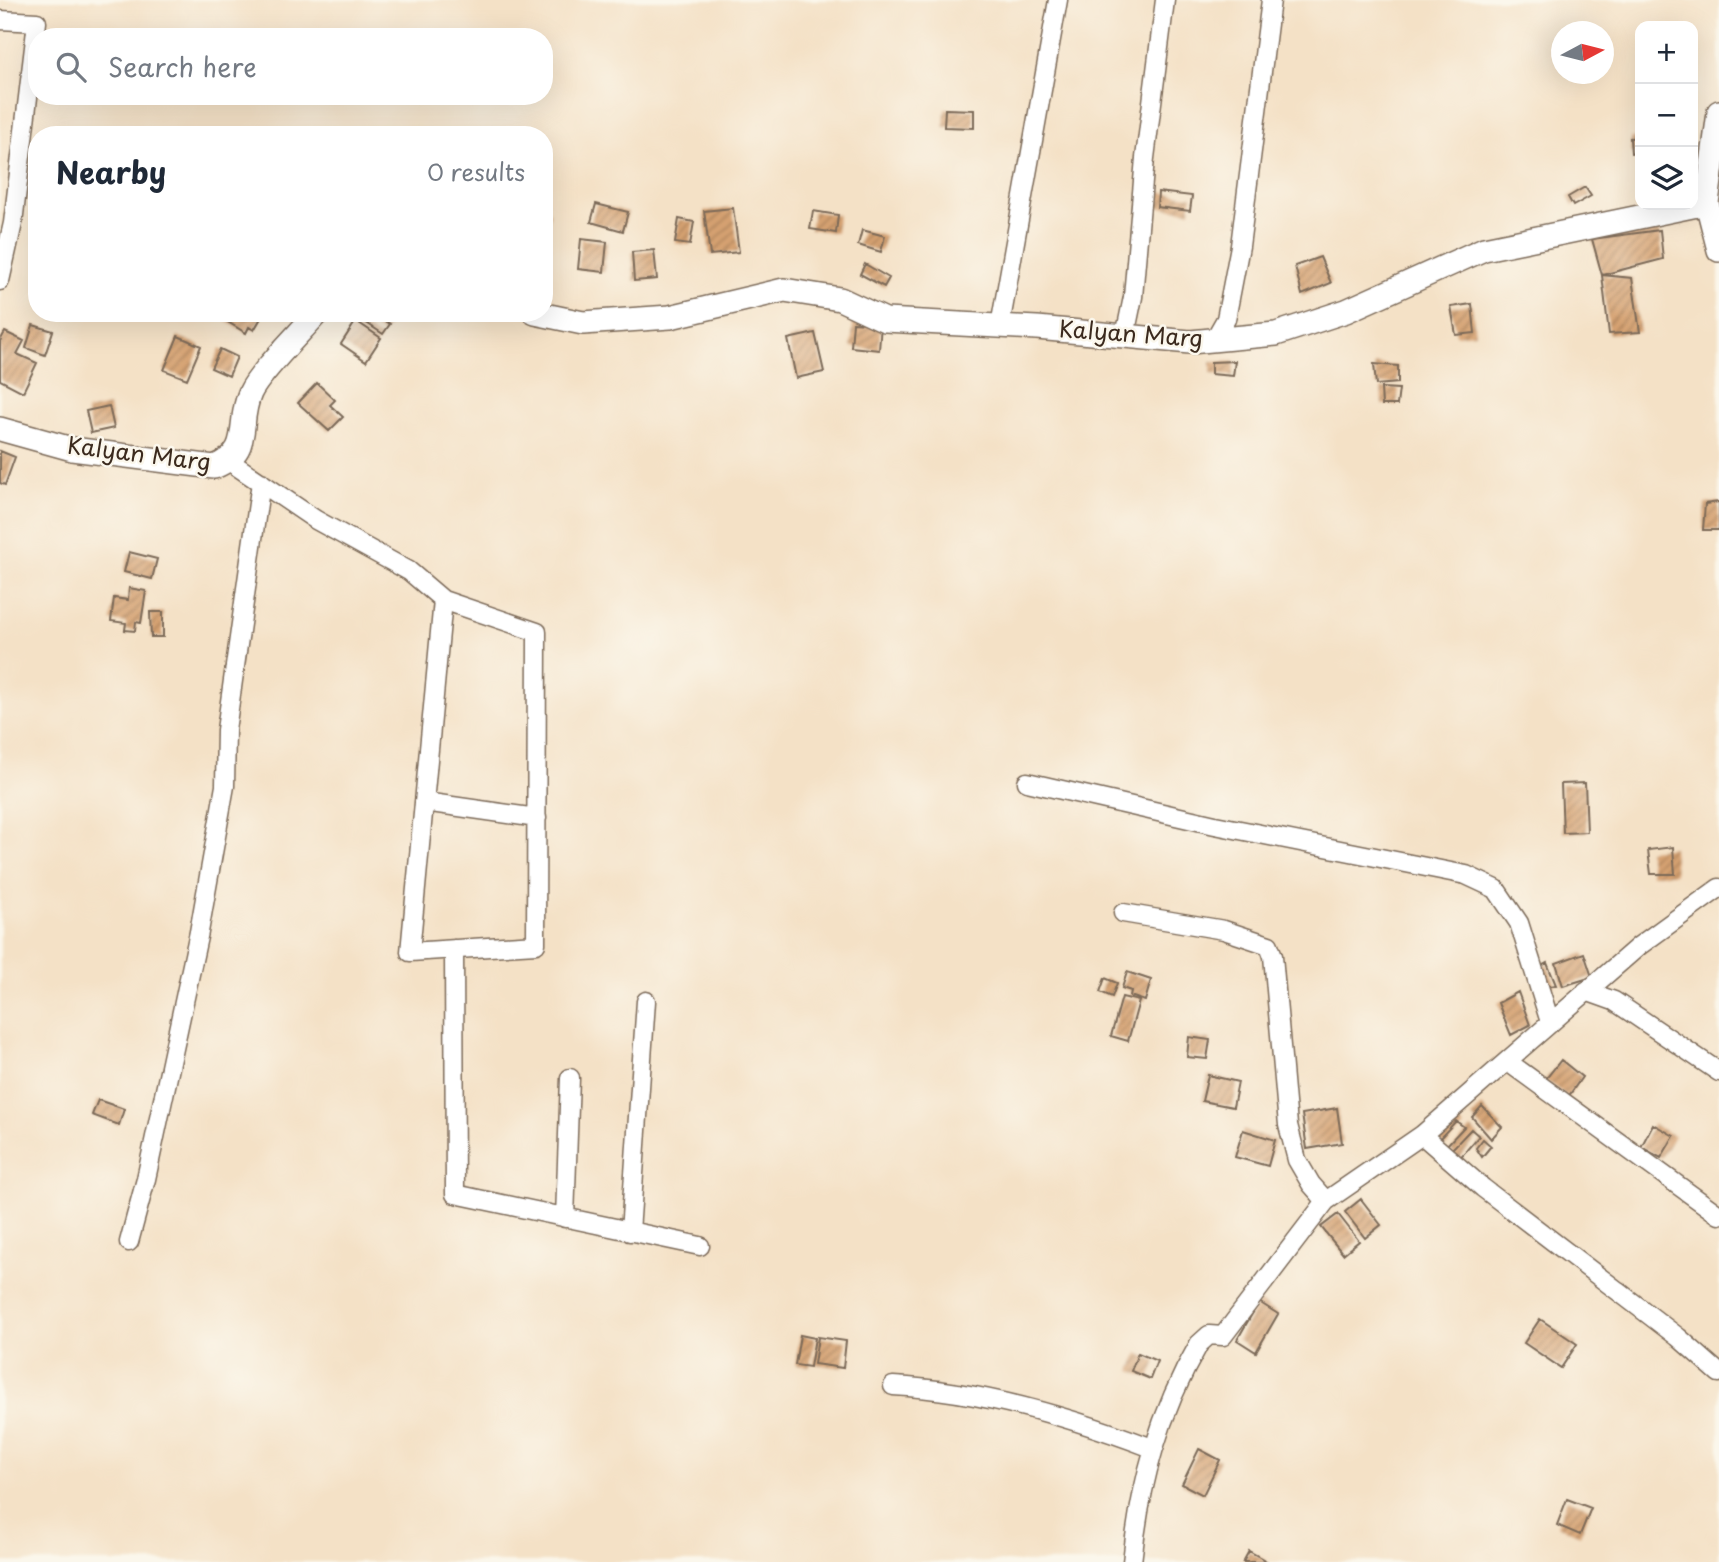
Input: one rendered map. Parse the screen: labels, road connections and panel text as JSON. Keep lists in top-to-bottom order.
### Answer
{
  "streets": {
    "street": ["Kalyan Marg"]
  },
  "north": "right",
  "page": {
    "map_buttons": ["+", "−"],
    "search": "Search here",
    "heading": ["Nearby", "0 results"]
  }
}
